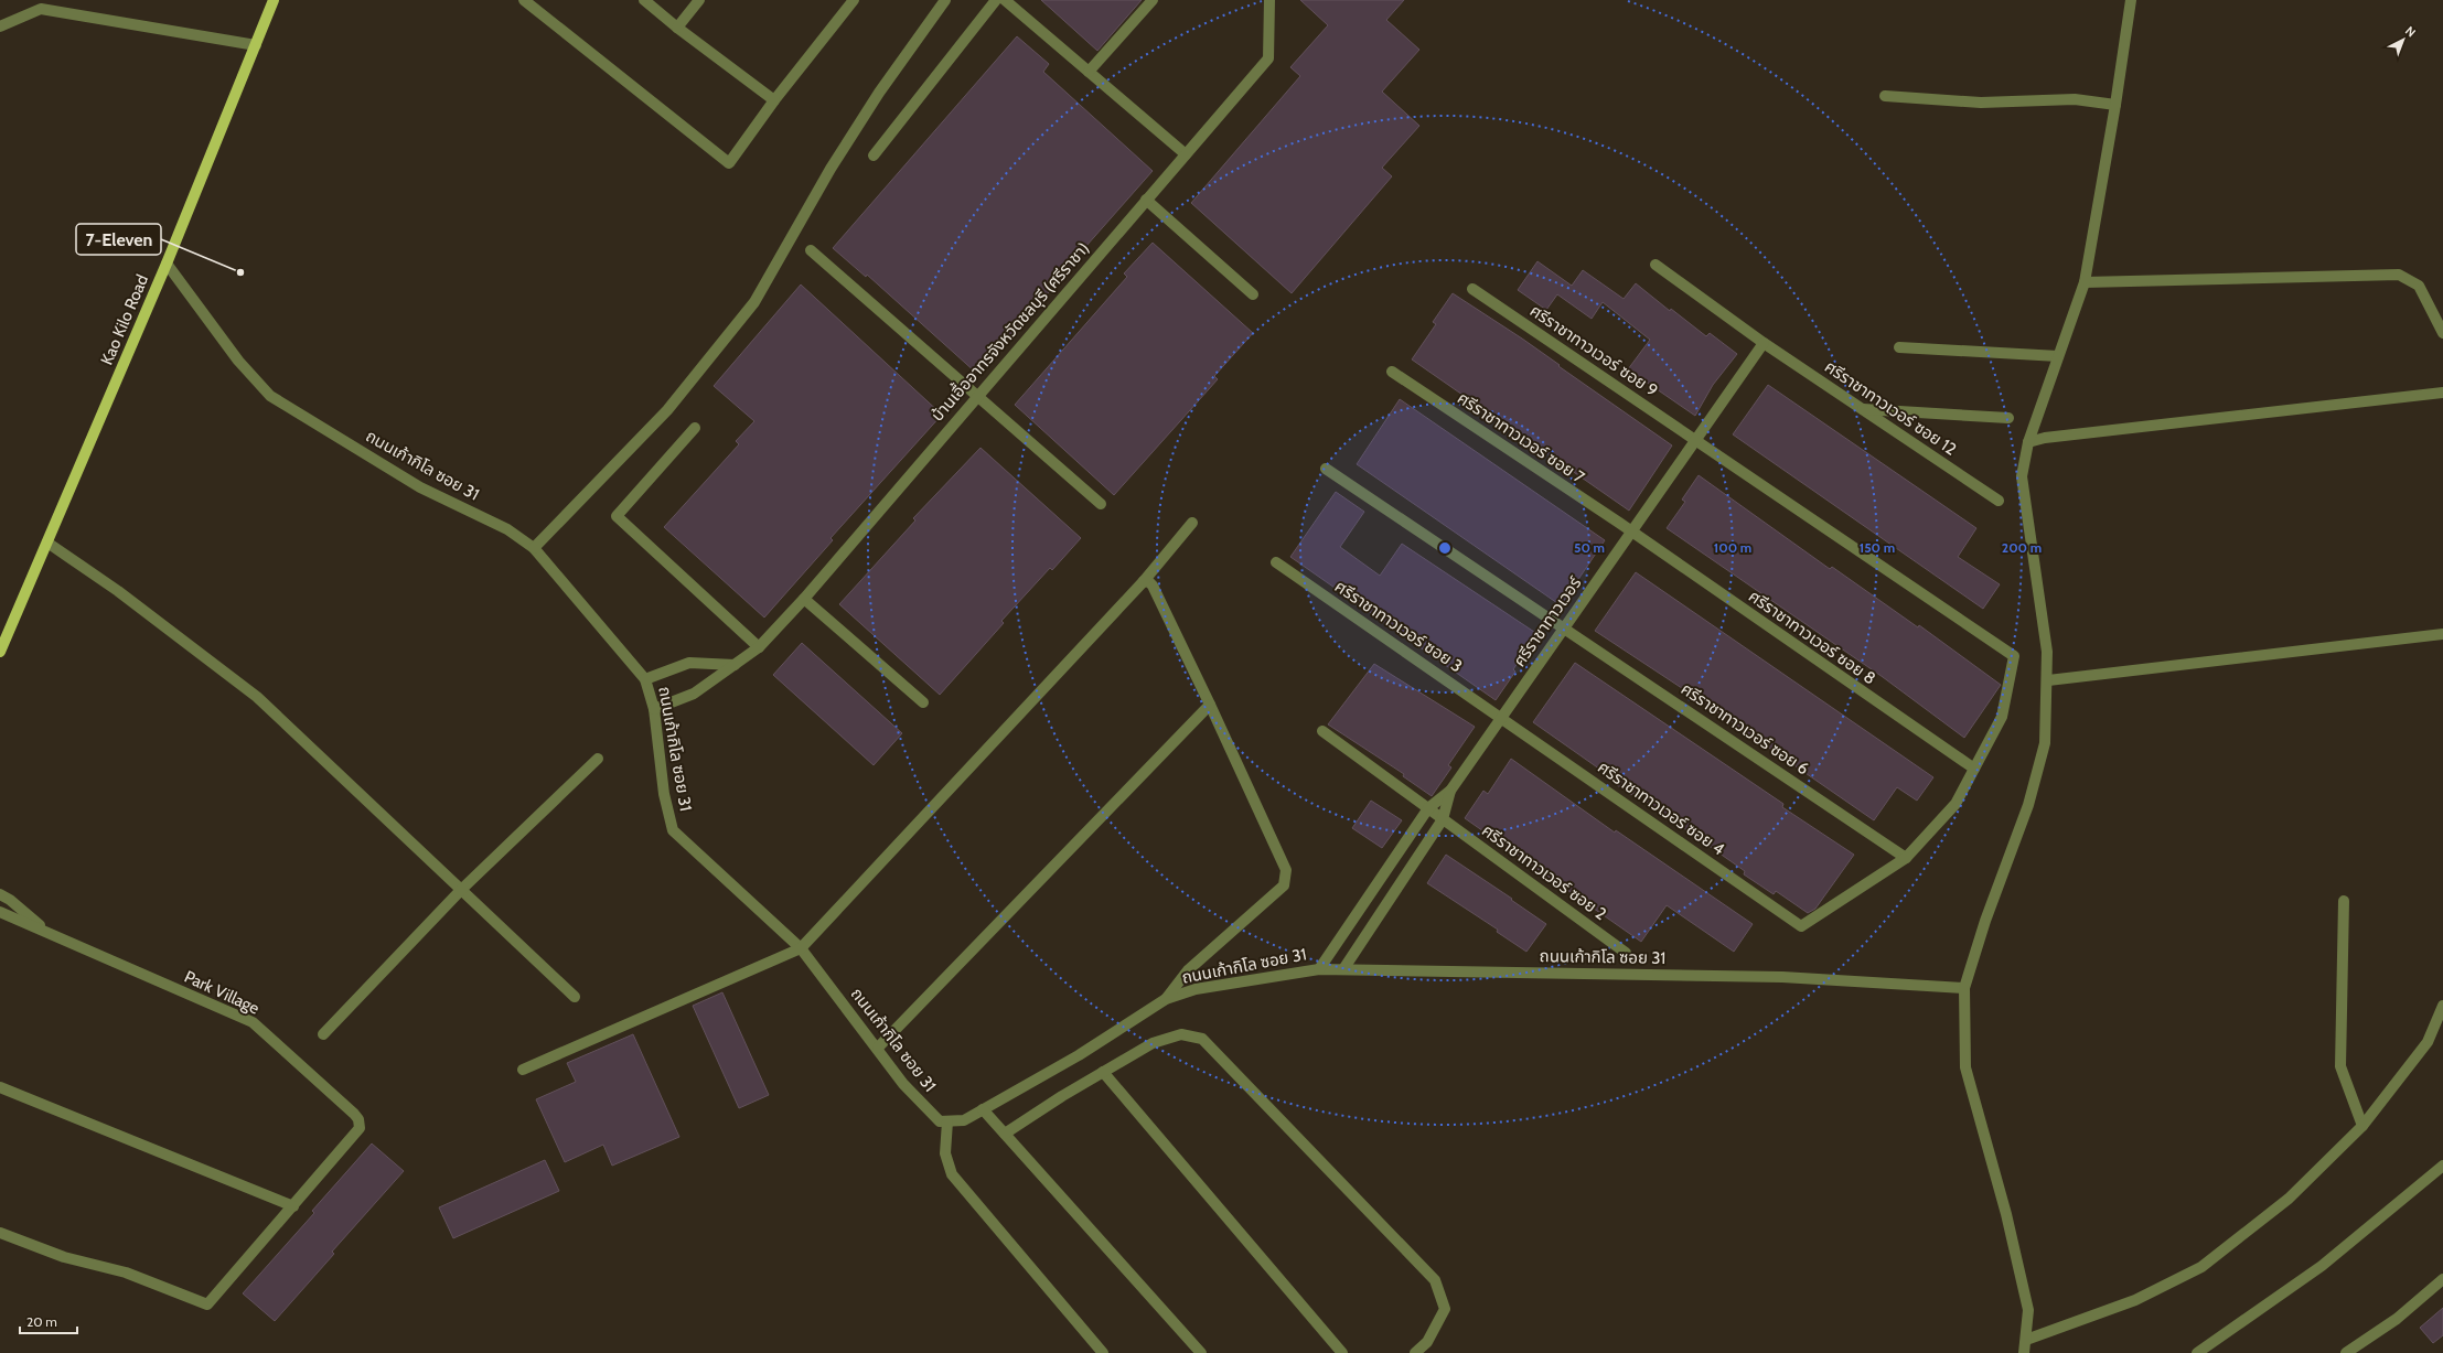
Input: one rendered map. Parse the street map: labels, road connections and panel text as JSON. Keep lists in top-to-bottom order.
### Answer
{
  "streets": {
    "main road": ["Kao Kilo Road"],
    "street": [
      "บ้านเอื้ออาทรจังหวัดชลบุรี (ศรีราชา)",
      "ศรีราชาทาวเวอร์ ซอย 9",
      "ศรีราชาทาวเวอร์ ซอย 12",
      "ศรีราชาทาวเวอร์ ซอย 7",
      "ถนนเก้ากิโล ซอย 31",
      "ศรีราชาทาวเวอร์",
      "ศรีราชาทาวเวอร์ ซอย 3",
      "ศรีราชาทาวเวอร์ ซอย 8",
      "ศรีราชาทาวเวอร์ ซอย 6",
      "ศรีราชาทาวเวอร์ ซอย 4",
      "ศรีราชาทาวเวอร์ ซอย 2",
      "Park Village"
    ]
  },
  "crossings": [
    ["Kao Kilo Road", "ถนนเก้ากิโล ซอย 31"],
    ["บ้านเอื้ออาทรจังหวัดชลบุรี (ศรีราชา)", "ถนนเก้ากิโล ซอย 31"],
    ["ศรีราชาทาวเวอร์ ซอย 9", "ศรีราชาทาวเวอร์"],
    ["ศรีราชาทาวเวอร์ ซอย 9", "ศรีราชาทาวเวอร์ ซอย 8"],
    ["ศรีราชาทาวเวอร์ ซอย 12", "ศรีราชาทาวเวอร์"],
    ["ศรีราชาทาวเวอร์ ซอย 7", "ศรีราชาทาวเวอร์"],
    ["ศรีราชาทาวเวอร์ ซอย 7", "ศรีราชาทาวเวอร์ ซอย 8"],
    ["ถนนเก้ากิโล ซอย 31", "ศรีราชาทาวเวอร์"],
    ["ศรีราชาทาวเวอร์", "ศรีราชาทาวเวอร์ ซอย 3"],
    ["ศรีราชาทาวเวอร์", "ศรีราชาทาวเวอร์ ซอย 8"],
    ["ศรีราชาทาวเวอร์", "ศรีราชาทาวเวอร์ ซอย 6"],
    ["ศรีราชาทาวเวอร์", "ศรีราชาทาวเวอร์ ซอย 4"],
    ["ศรีราชาทาวเวอร์", "ศรีราชาทาวเวอร์ ซอย 2"],
    ["ศรีราชาทาวเวอร์ ซอย 3", "ศรีราชาทาวเวอร์ ซอย 4"],
    ["ศรีราชาทาวเวอร์ ซอย 6", "ศรีราชาทาวเวอร์ ซอย 4"]
  ],
  "places": ["7-Eleven"],
  "scale_bar": "20 m",
  "north": "top right",
  "rings": [
    "50 m",
    "100 m",
    "150 m",
    "200 m"
  ]
}
